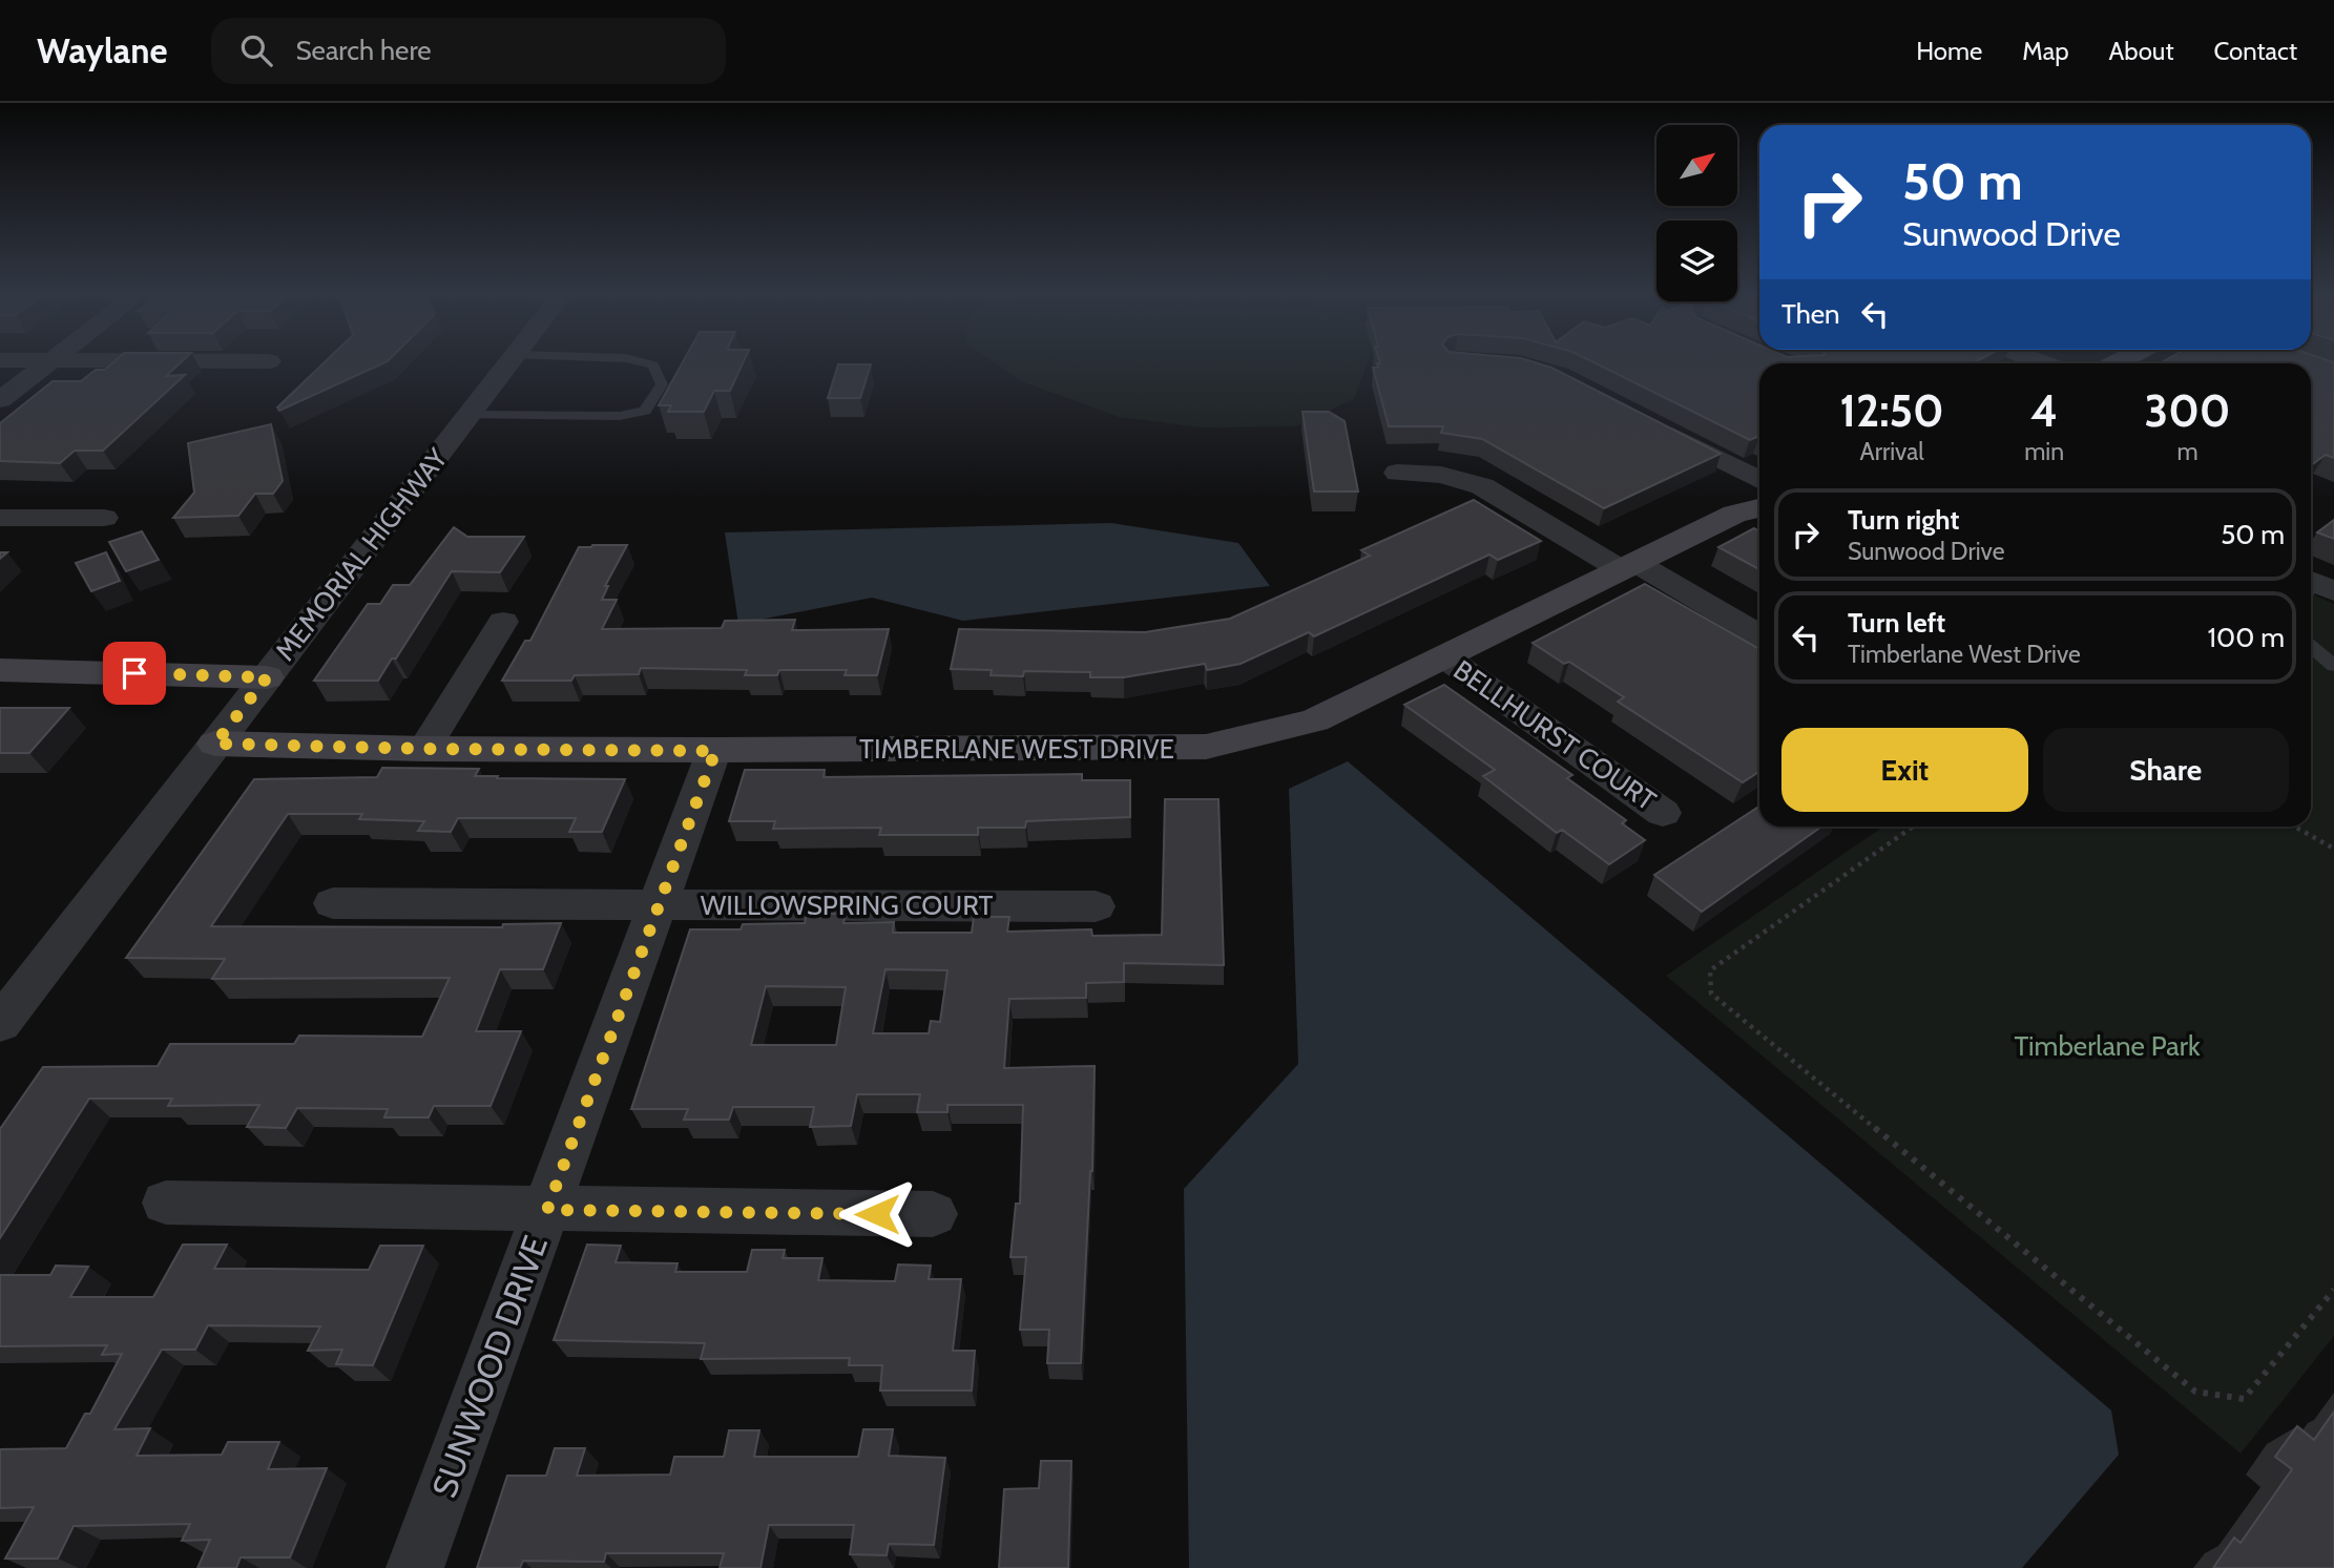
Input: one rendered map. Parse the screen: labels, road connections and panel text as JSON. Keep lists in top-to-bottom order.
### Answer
{
  "streets": {
    "street": [
      "MEMORIAL HIGHWAY",
      "BELLHURST COURT",
      "TIMBERLANE WEST DRIVE",
      "WILLOWSPRING COURT",
      "SUNWOOD DRIVE"
    ]
  },
  "crossings": [
    ["MEMORIAL HIGHWAY", "TIMBERLANE WEST DRIVE"],
    ["BELLHURST COURT", "TIMBERLANE WEST DRIVE"],
    ["TIMBERLANE WEST DRIVE", "SUNWOOD DRIVE"],
    ["WILLOWSPRING COURT", "SUNWOOD DRIVE"]
  ],
  "parks": ["Timberlane Park"],
  "north": "top right",
  "page": {
    "header": "Waylane",
    "search": "Search here",
    "nav": [
      "Home",
      "Map",
      "About",
      "Contact"
    ],
    "turn": ["50 m", "Sunwood Drive"],
    "then": "Then",
    "eta": [
      "12:50",
      "Arrival",
      "4",
      "min",
      "300",
      "m"
    ],
    "list": [
      {
        "name": "Turn right",
        "note": "Sunwood Drive",
        "value": "50 m"
      },
      {
        "name": "Turn left",
        "note": "Timberlane West Drive",
        "value": "100 m"
      }
    ],
    "buttons": ["Exit", "Share"]
  }
}
